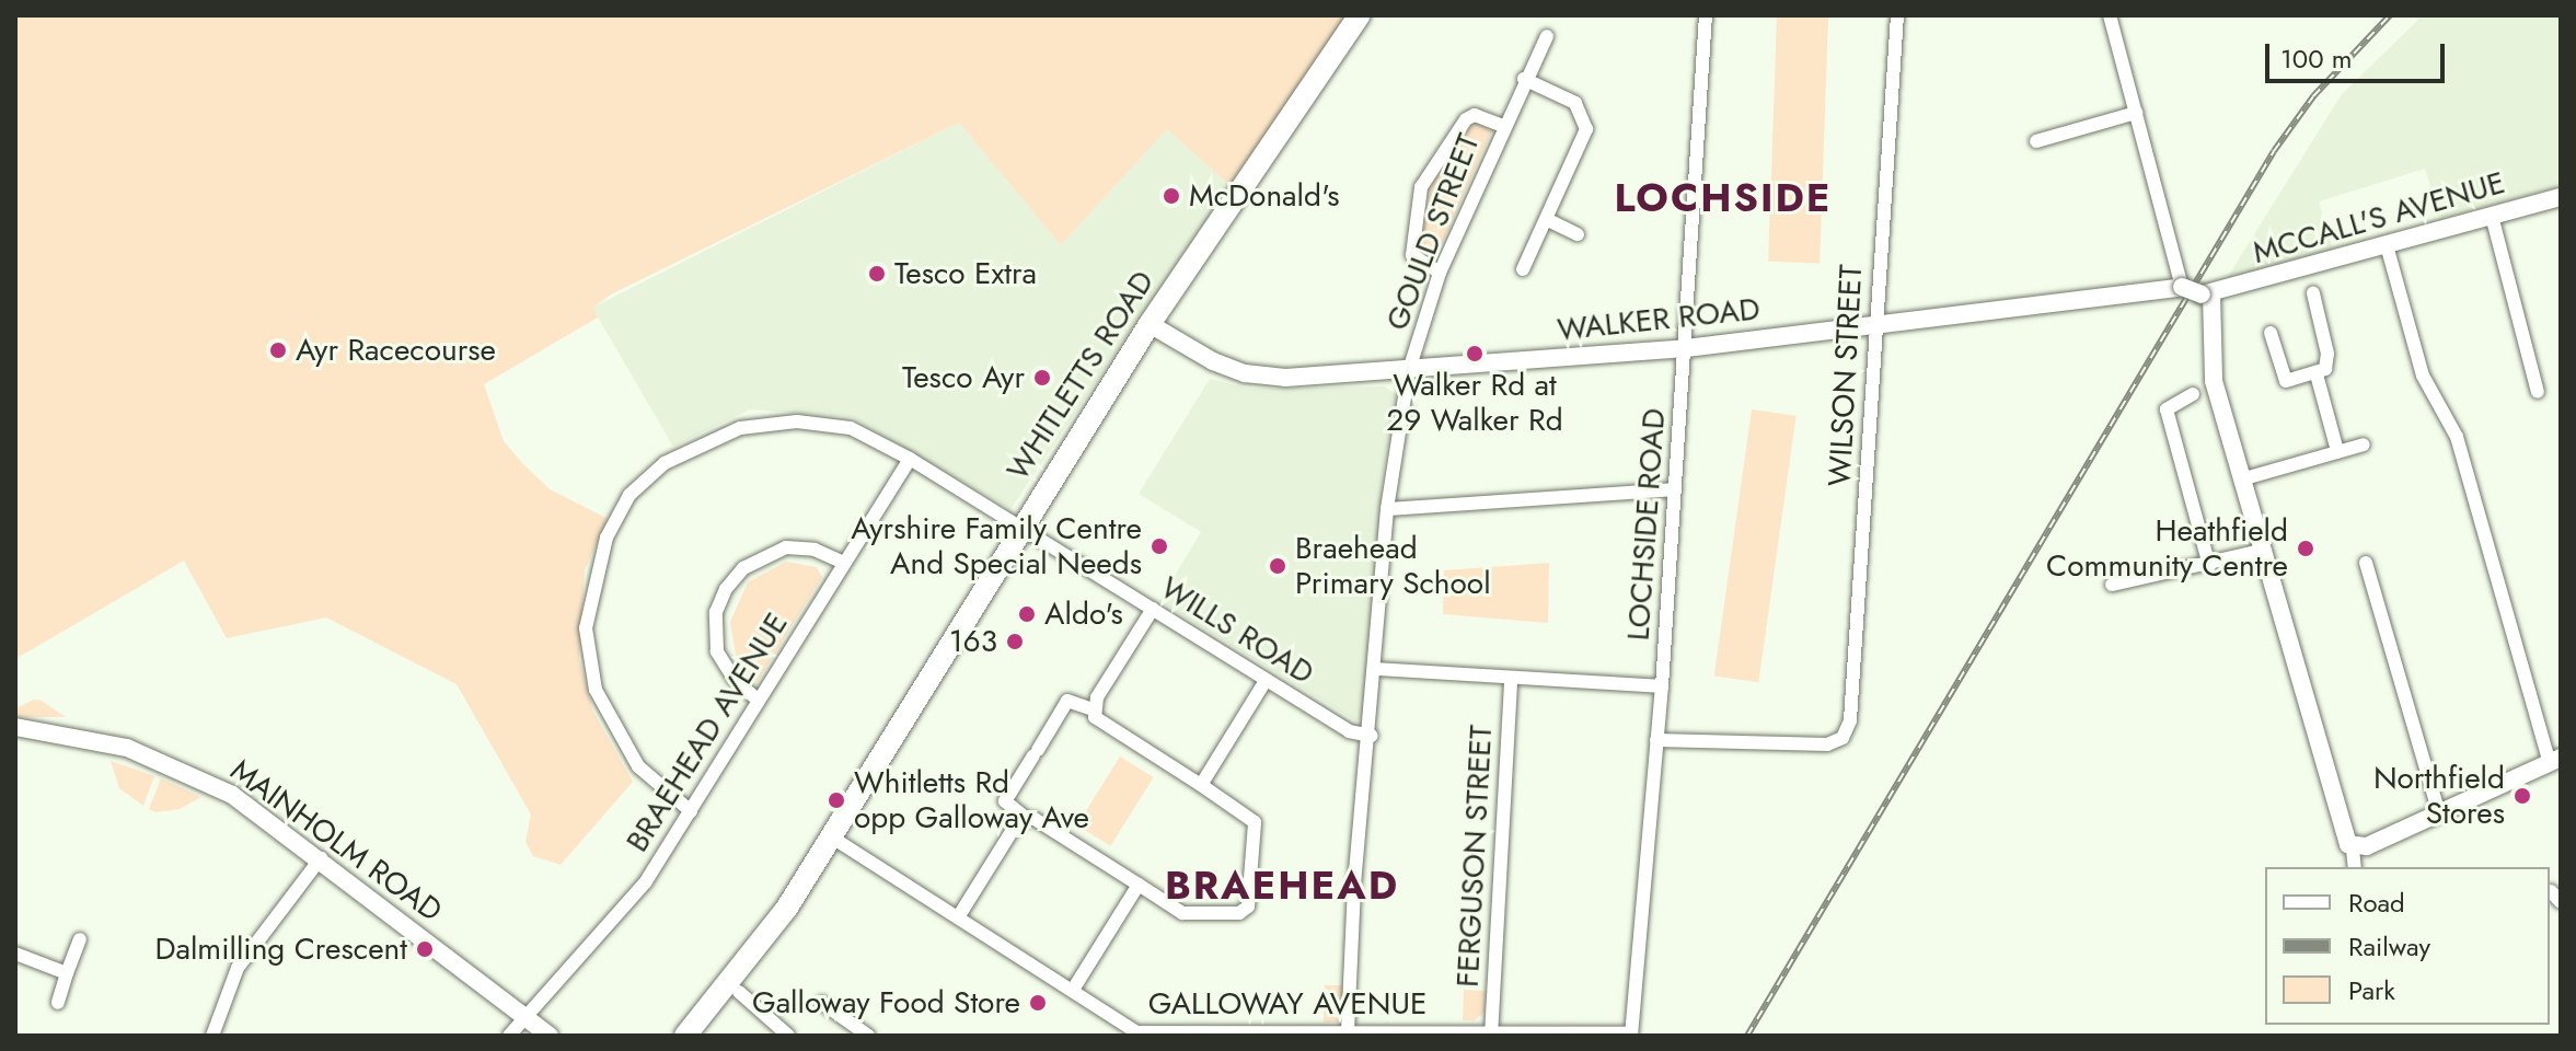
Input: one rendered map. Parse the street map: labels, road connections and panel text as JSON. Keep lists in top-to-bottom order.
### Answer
{
  "streets": {
    "main road": ["WHITLETTS ROAD"],
    "street": [
      "MCCALL'S AVENUE",
      "GOULD STREET",
      "WALKER ROAD",
      "WILSON STREET",
      "LOCHSIDE ROAD",
      "WILLS ROAD",
      "BRAEHEAD AVENUE",
      "MAINHOLM ROAD",
      "FERGUSON STREET",
      "GALLOWAY AVENUE"
    ]
  },
  "crossings": [
    ["GOULD STREET", "WALKER ROAD"],
    ["GOULD STREET", "WILLS ROAD"],
    ["GOULD STREET", "GALLOWAY AVENUE"],
    ["WALKER ROAD", "WHITLETTS ROAD"],
    ["WALKER ROAD", "WILSON STREET"],
    ["WALKER ROAD", "LOCHSIDE ROAD"],
    ["WHITLETTS ROAD", "WILLS ROAD"],
    ["WHITLETTS ROAD", "GALLOWAY AVENUE"],
    ["WILSON STREET", "LOCHSIDE ROAD"],
    ["LOCHSIDE ROAD", "GALLOWAY AVENUE"],
    ["WILLS ROAD", "BRAEHEAD AVENUE"],
    ["BRAEHEAD AVENUE", "MAINHOLM ROAD"],
    ["FERGUSON STREET", "GALLOWAY AVENUE"]
  ],
  "districts": ["LOCHSIDE", "BRAEHEAD"],
  "places": [
    "McDonald's",
    "Tesco Extra",
    "Ayr Racecourse",
    "Walker Rd at 29 Walker Rd",
    "Tesco Ayr",
    "Ayrshire Family Centre And Special Needs",
    "Heathfield Community Centre",
    "Braehead Primary School",
    "Aldo's",
    "163",
    "Northfield Stores",
    "Whitletts Rd opp Galloway Ave",
    "Dalmilling Crescent",
    "Galloway Food Store"
  ],
  "legend": ["Road", "Railway", "Park"],
  "scale_bar": "100 m"
}
